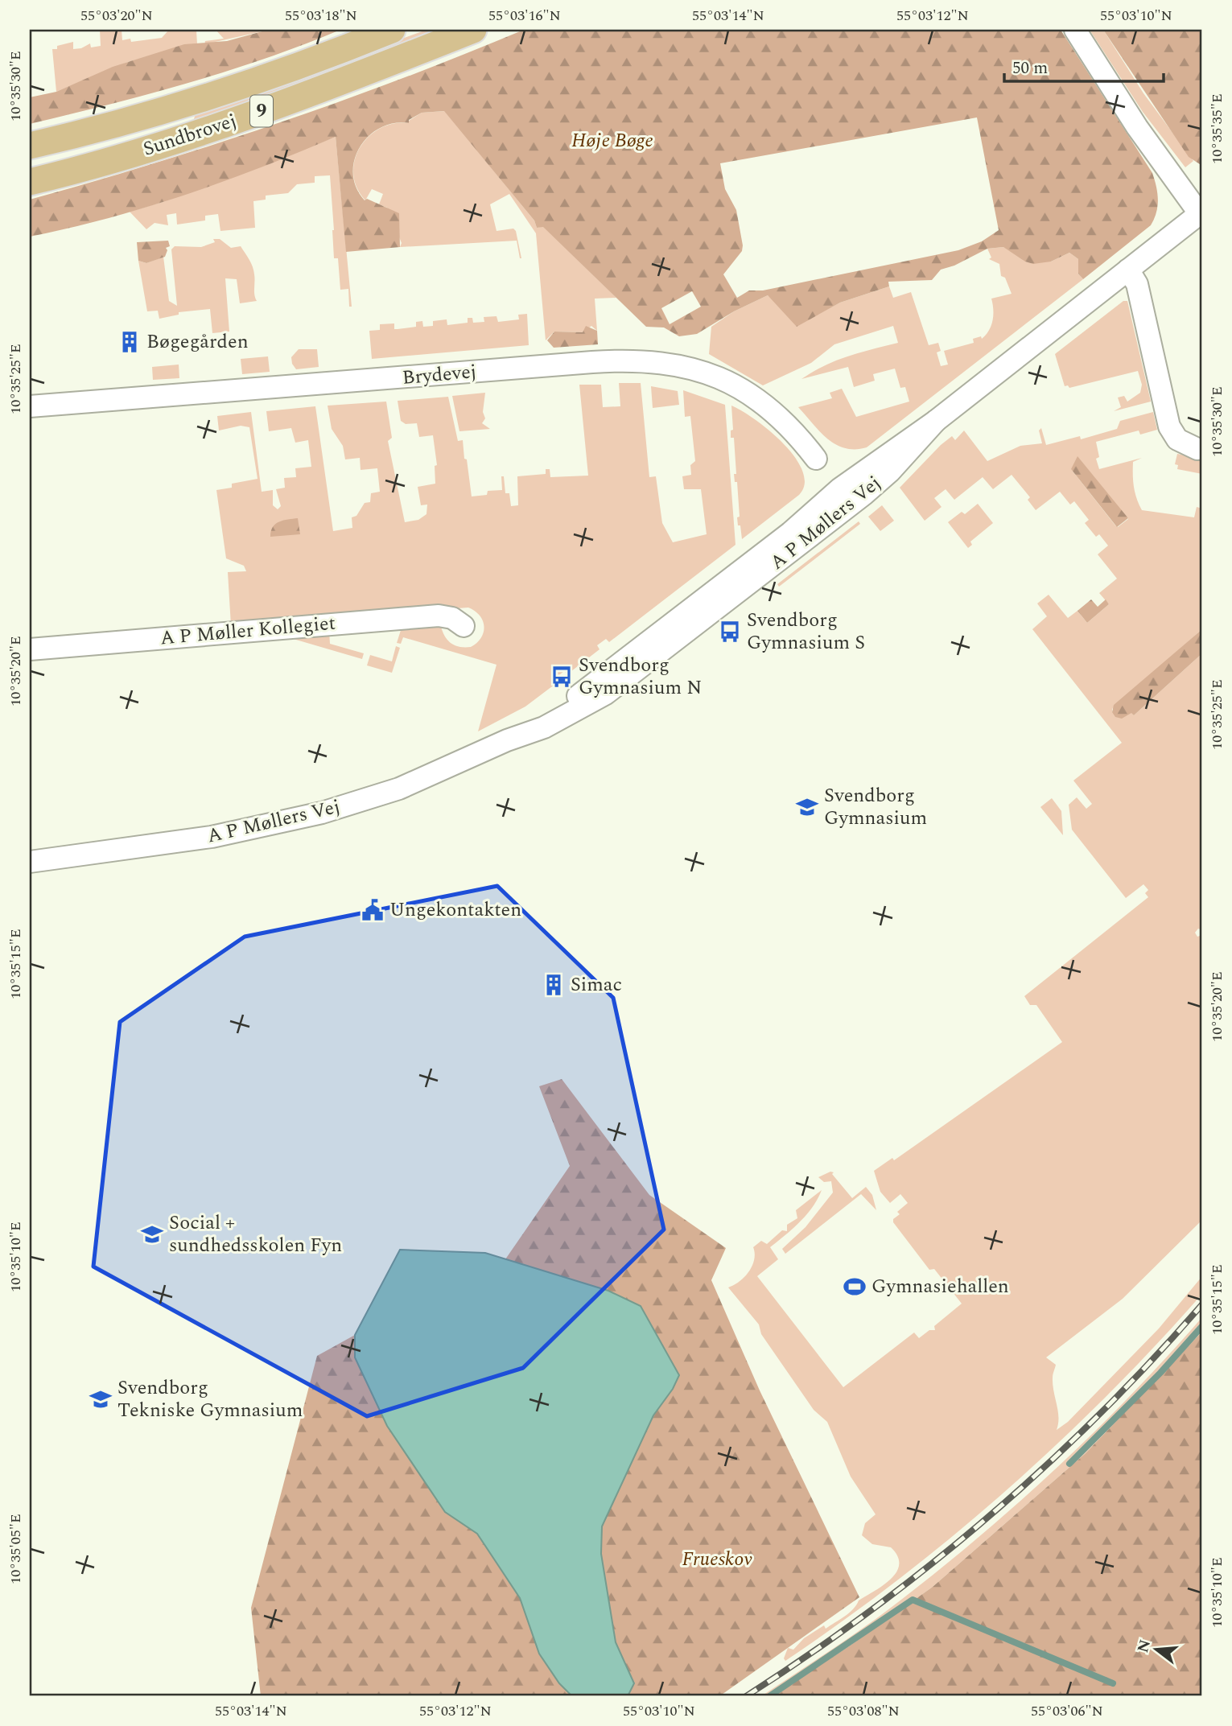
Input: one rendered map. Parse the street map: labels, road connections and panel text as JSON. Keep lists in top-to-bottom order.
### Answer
{
  "streets": {
    "main road": ["9", "Sundbrovej"],
    "street": ["Brydevej", "A P Møllers Vej", "A P Møller Kollegiet"]
  },
  "parks": ["Høje Bøge", "Frueskov"],
  "places": {
    "building": ["Bøgegården", "Simac"],
    "bus stop": ["Svendborg Gymnasium S", "Svendborg Gymnasium N"],
    "school or university": ["Svendborg Gymnasium", "Social + sundhedsskolen Fyn", "Svendborg Tekniske Gymnasium"],
    "public building": ["Ungekontakten"],
    "sports": ["Gymnasiehallen"]
  },
  "scale_bar": "50 m",
  "north": "left",
  "coordinates": [
    "55°03'20\"N",
    "55°03'18\"N",
    "55°03'16\"N",
    "55°03'14\"N",
    "55°03'12\"N",
    "55°03'10\"N",
    "10°35'30\"E",
    "10°35'35\"E",
    "10°35'25\"E",
    "10°35'20\"E",
    "10°35'15\"E",
    "10°35'10\"E",
    "10°35'05\"E",
    "55°03'08\"N",
    "55°03'06\"N"
  ]
}
